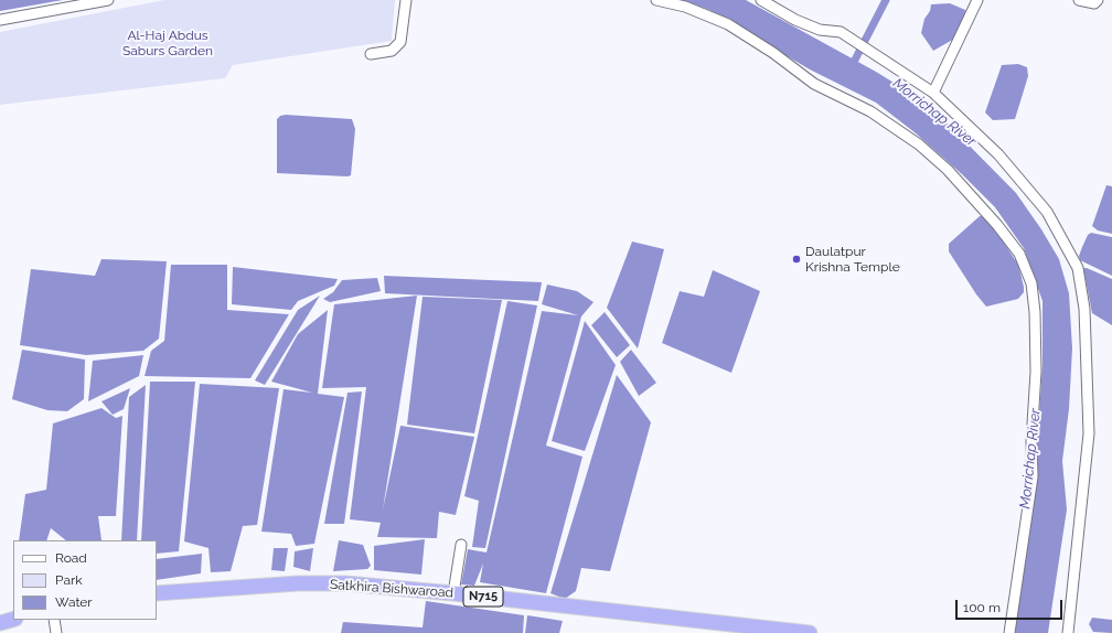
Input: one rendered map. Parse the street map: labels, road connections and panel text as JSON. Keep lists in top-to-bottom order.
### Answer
{
  "streets": {
    "highway": ["Satkhira Bishwaroad", "N715"]
  },
  "water": ["Morrichap River"],
  "parks": ["Al-Haj Abdus Saburs Garden"],
  "places": ["Daulatpur Krishna Temple"],
  "legend": ["Road", "Park", "Water"],
  "scale_bar": "100 m"
}
